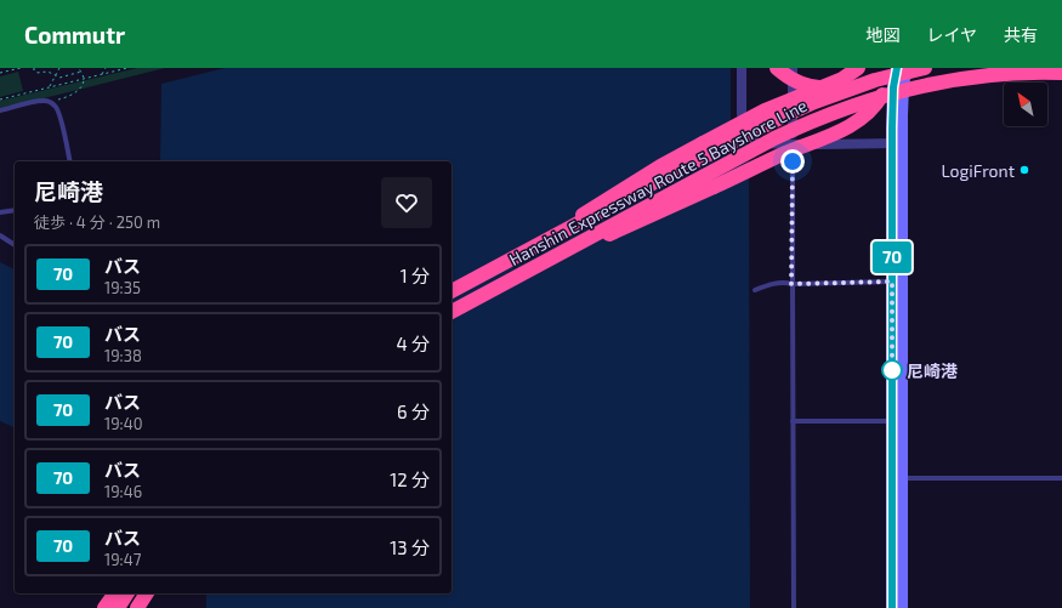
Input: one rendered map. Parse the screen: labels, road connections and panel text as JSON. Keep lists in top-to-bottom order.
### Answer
{
  "streets": {
    "highway": ["Hanshin Expressway Route 5 Bayshore Line"]
  },
  "places": ["LogiFront", "尼崎港"],
  "lines": ["bus line 70"],
  "north": "top left",
  "page": {
    "header": "Commutr",
    "nav": ["地図", "レイヤ", "共有"],
    "on_map": "70",
    "heading": ["尼崎港", "徒歩 · 4 分 · 250 m"],
    "list": [
      {
        "mark": "70",
        "name": "バス",
        "note": "19:35",
        "value": "1 分"
      },
      {
        "mark": "70",
        "name": "バス",
        "note": "19:38",
        "value": "4 分"
      },
      {
        "mark": "70",
        "name": "バス",
        "note": "19:40",
        "value": "6 分"
      },
      {
        "mark": "70",
        "name": "バス",
        "note": "19:46",
        "value": "12 分"
      },
      {
        "mark": "70",
        "name": "バス",
        "note": "19:47",
        "value": "13 分"
      }
    ]
  }
}
